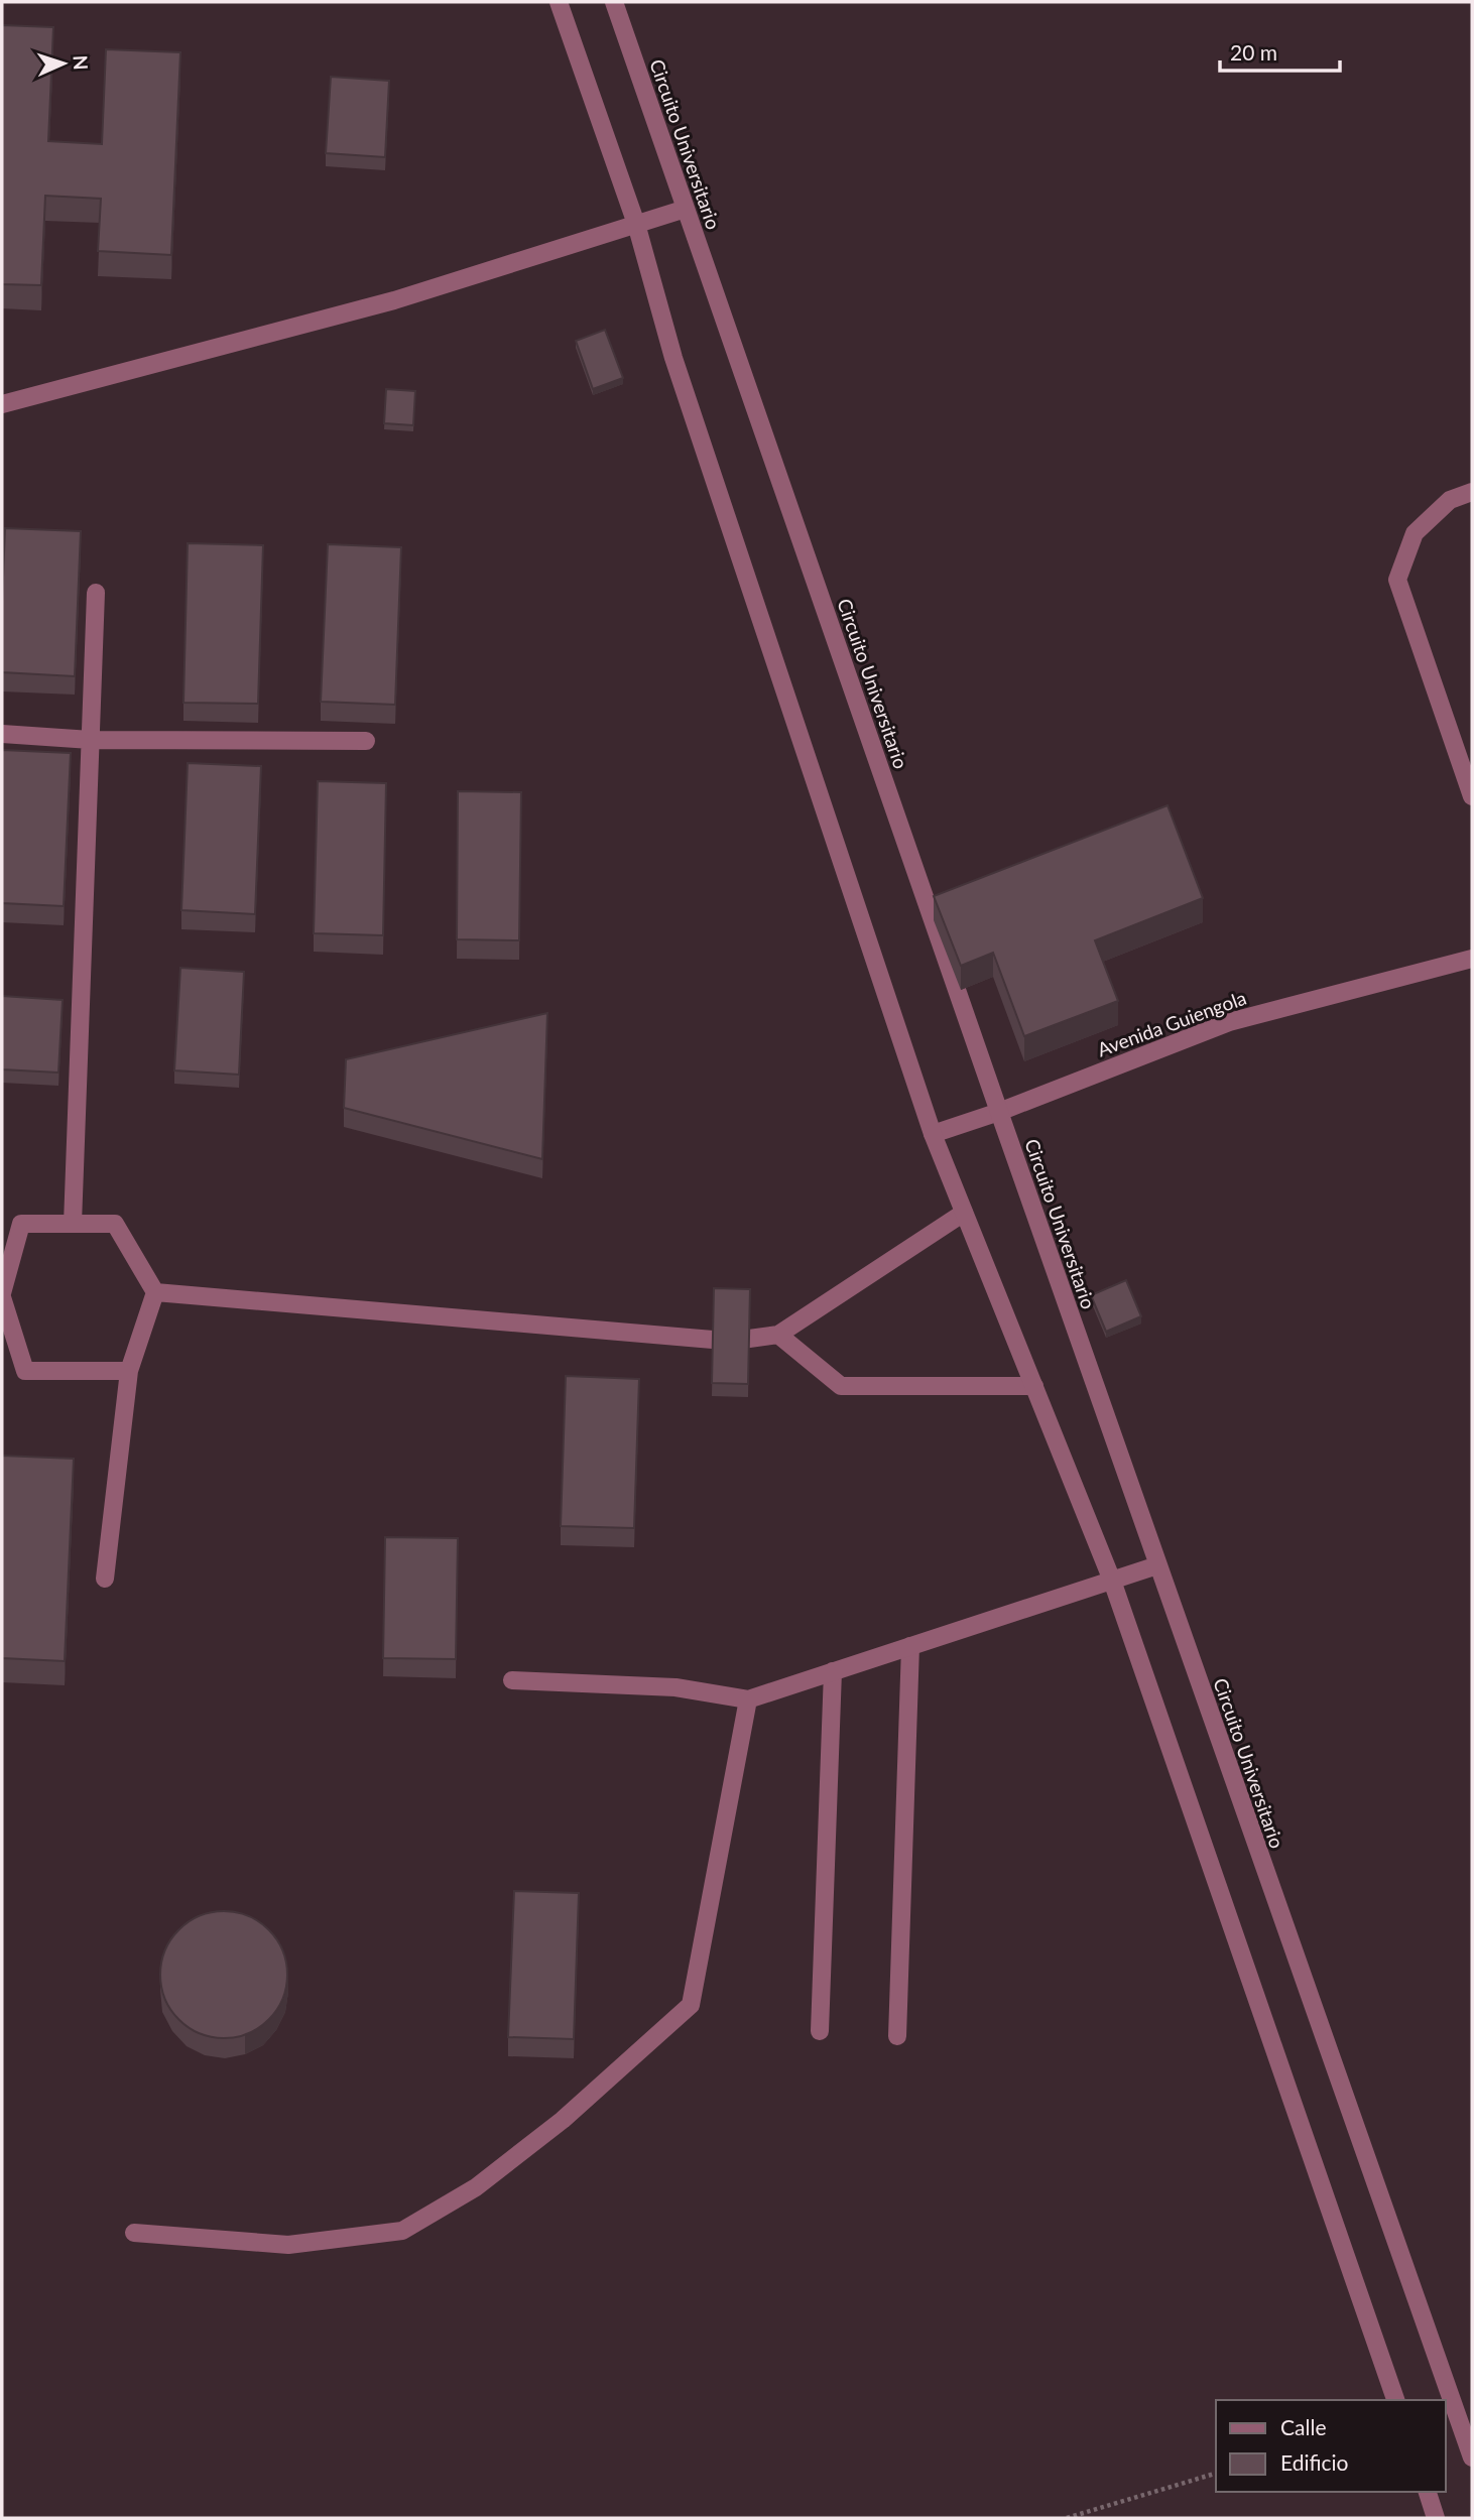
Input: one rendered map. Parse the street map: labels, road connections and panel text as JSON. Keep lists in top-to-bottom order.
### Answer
{
  "streets": {
    "street": ["Circuito Universitario", "Avenida Guiengola"]
  },
  "crossings": [
    ["Circuito Universitario", "Avenida Guiengola"]
  ],
  "legend": ["Calle", "Edificio"],
  "scale_bar": "20 m",
  "north": "right"
}
